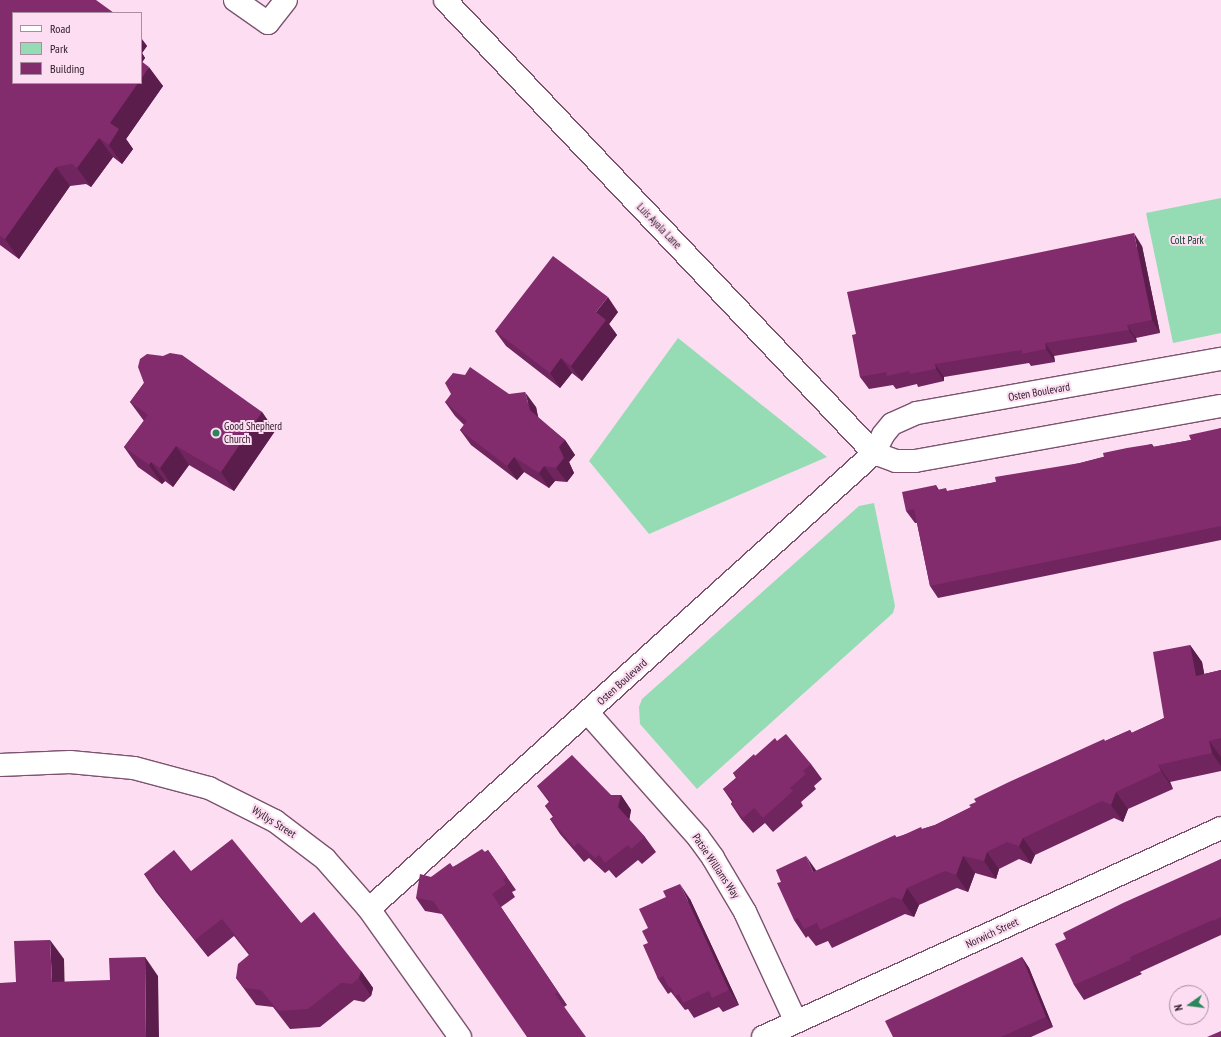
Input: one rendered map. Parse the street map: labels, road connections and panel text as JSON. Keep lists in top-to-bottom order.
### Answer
{
  "streets": {
    "street": [
      "Luis Ayala Lane",
      "Osten Boulevard",
      "Wyllys Street",
      "Patsie Williams Way",
      "Norwich Street"
    ]
  },
  "crossings": [
    ["Luis Ayala Lane", "Osten Boulevard"],
    ["Osten Boulevard", "Wyllys Street"],
    ["Osten Boulevard", "Patsie Williams Way"],
    ["Patsie Williams Way", "Norwich Street"]
  ],
  "parks": ["Colt Park"],
  "places": ["Good Shepherd Church"],
  "legend": ["Road", "Park", "Building"],
  "north": "left"
}
